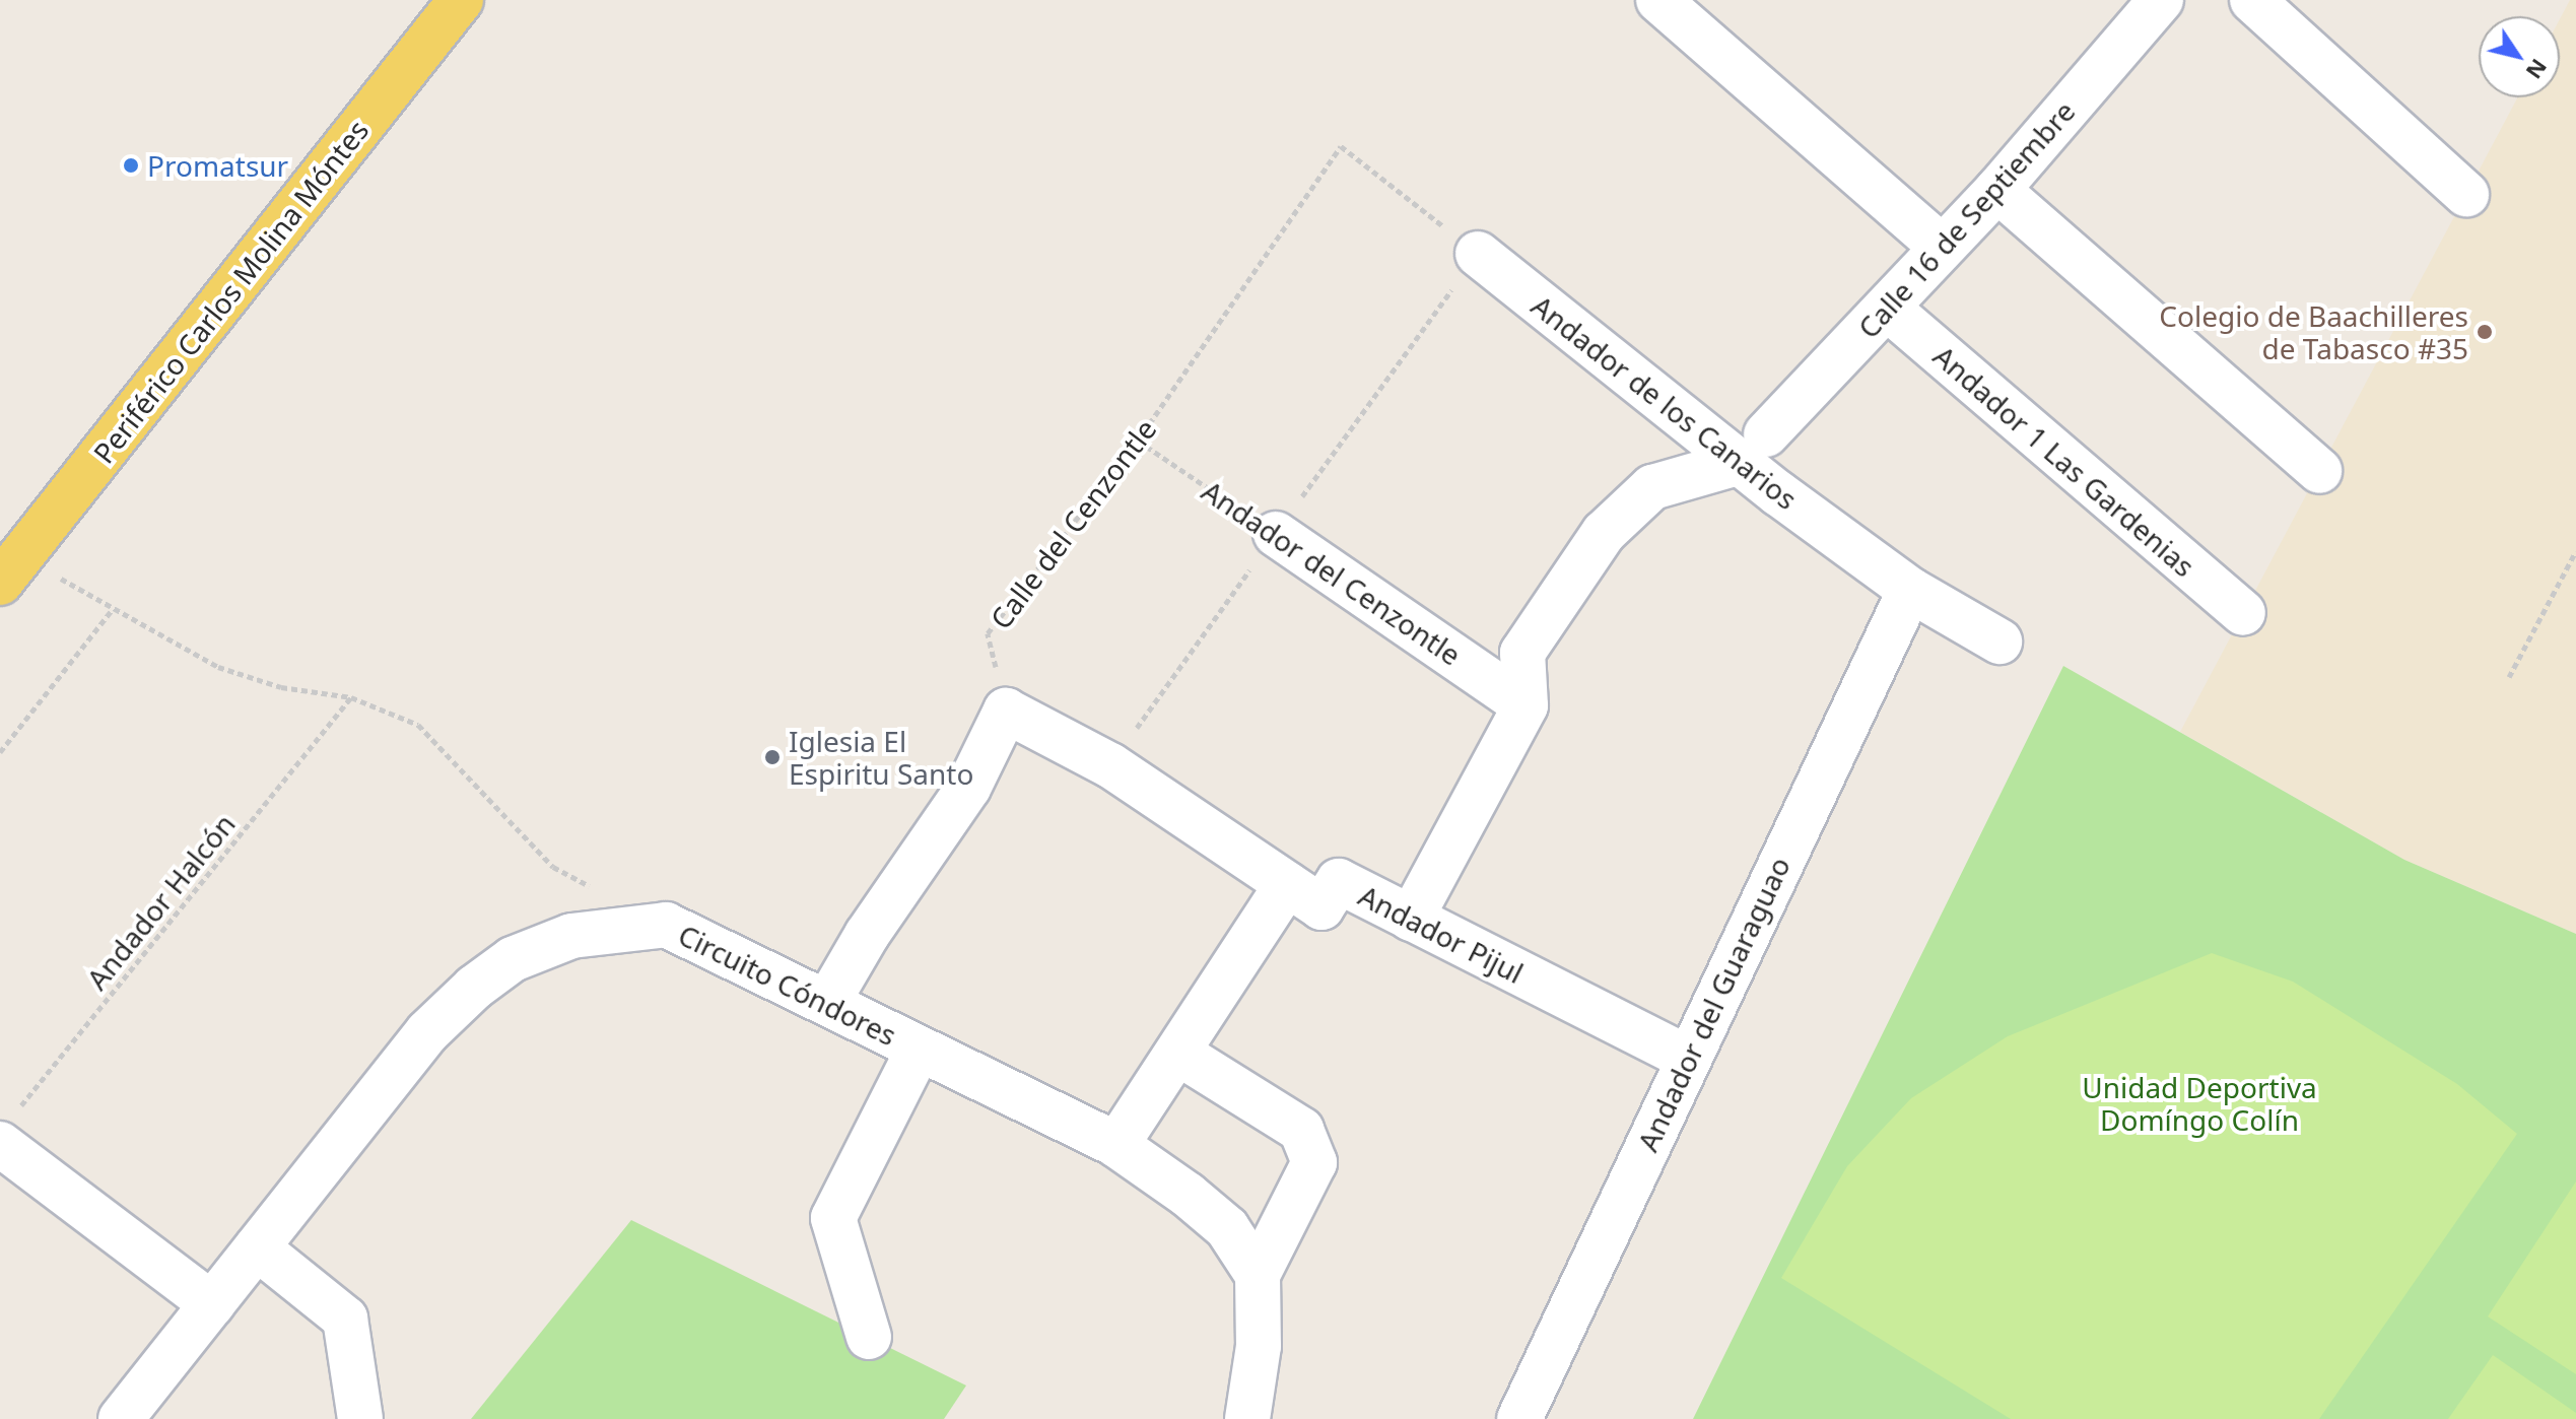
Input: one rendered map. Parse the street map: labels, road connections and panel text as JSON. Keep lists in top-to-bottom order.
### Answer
{
  "streets": {
    "main road": ["Periférico Carlos Molina Móntes"],
    "street": [
      "Calle 16 de Septiembre",
      "Andador de los Canarios",
      "Andador 1 Las Gardenias",
      "Andador del Cenzontle",
      "Andador Pijul",
      "Circuito Cóndores",
      "Andador del Guaraguao"
    ],
    "path": ["Calle del Cenzontle", "Andador Halcón"]
  },
  "crossings": [
    ["Calle 16 de Septiembre", "Andador de los Canarios"],
    ["Calle 16 de Septiembre", "Andador 1 Las Gardenias"],
    ["Andador de los Canarios", "Calle del Cenzontle"],
    ["Andador de los Canarios", "Andador del Guaraguao"],
    ["Calle del Cenzontle", "Andador del Cenzontle"],
    ["Calle del Cenzontle", "Andador Pijul"],
    ["Andador Pijul", "Andador del Guaraguao"]
  ],
  "parks": ["Unidad Deportiva Domíngo Colín"],
  "places": ["Promatsur", "Colegio de Baachilleres de Tabasco #35", "Iglesia El Espiritu Santo"],
  "north": "bottom right"
}
